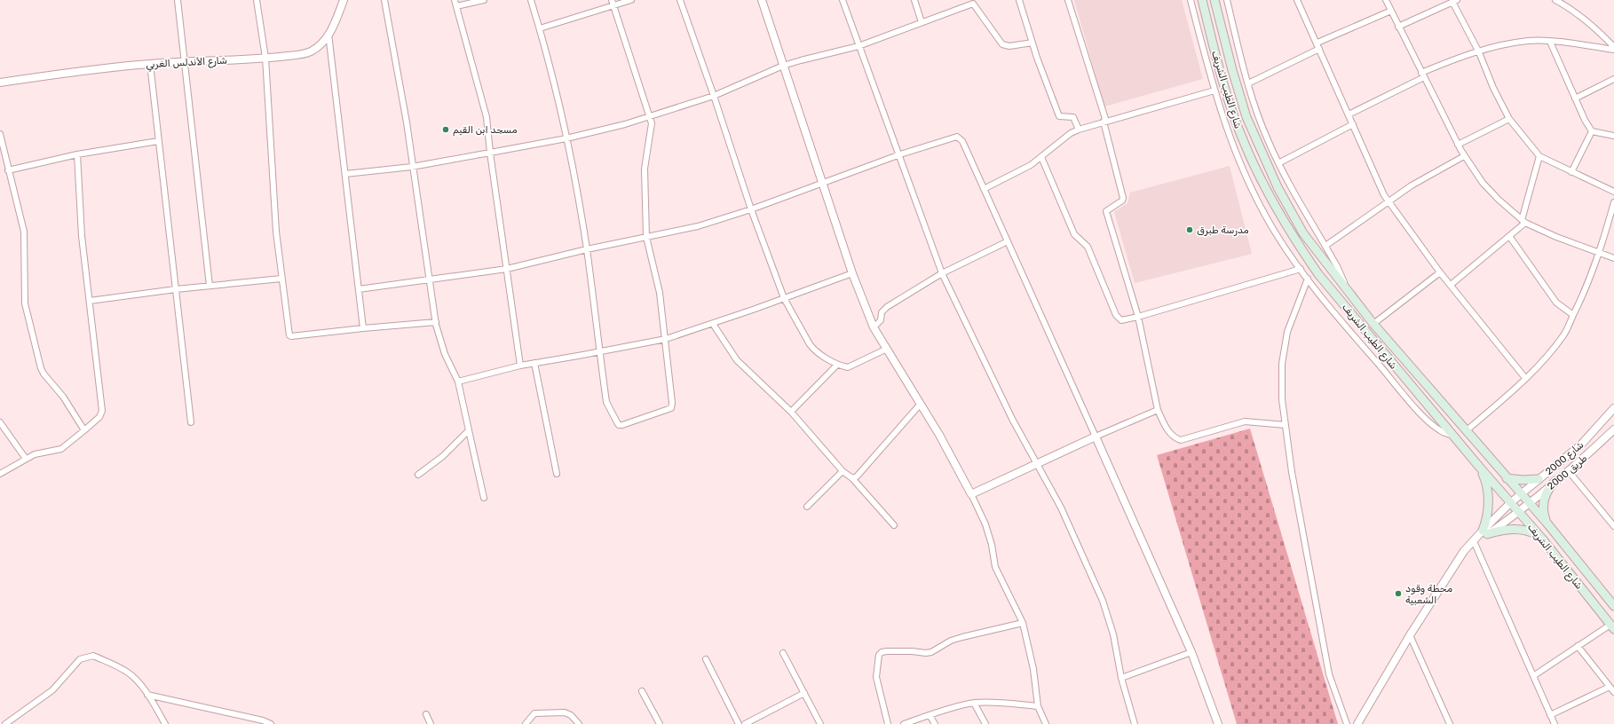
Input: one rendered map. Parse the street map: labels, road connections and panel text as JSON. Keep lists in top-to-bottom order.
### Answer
{
  "streets": {
    "main road": ["شارع الطيب الشريف"],
    "street": ["شارع الأندلس الغربي", "شارع 2000", "طريق 2000"]
  },
  "crossings": [
    ["شارع الطيب الشريف", "شارع 2000"],
    ["شارع الطيب الشريف", "طريق 2000"],
    ["شارع 2000", "طريق 2000"]
  ],
  "places": ["مسجد ابن القيم", "مدرسة طبرق", "محطة وقود الشعبية"]
}
